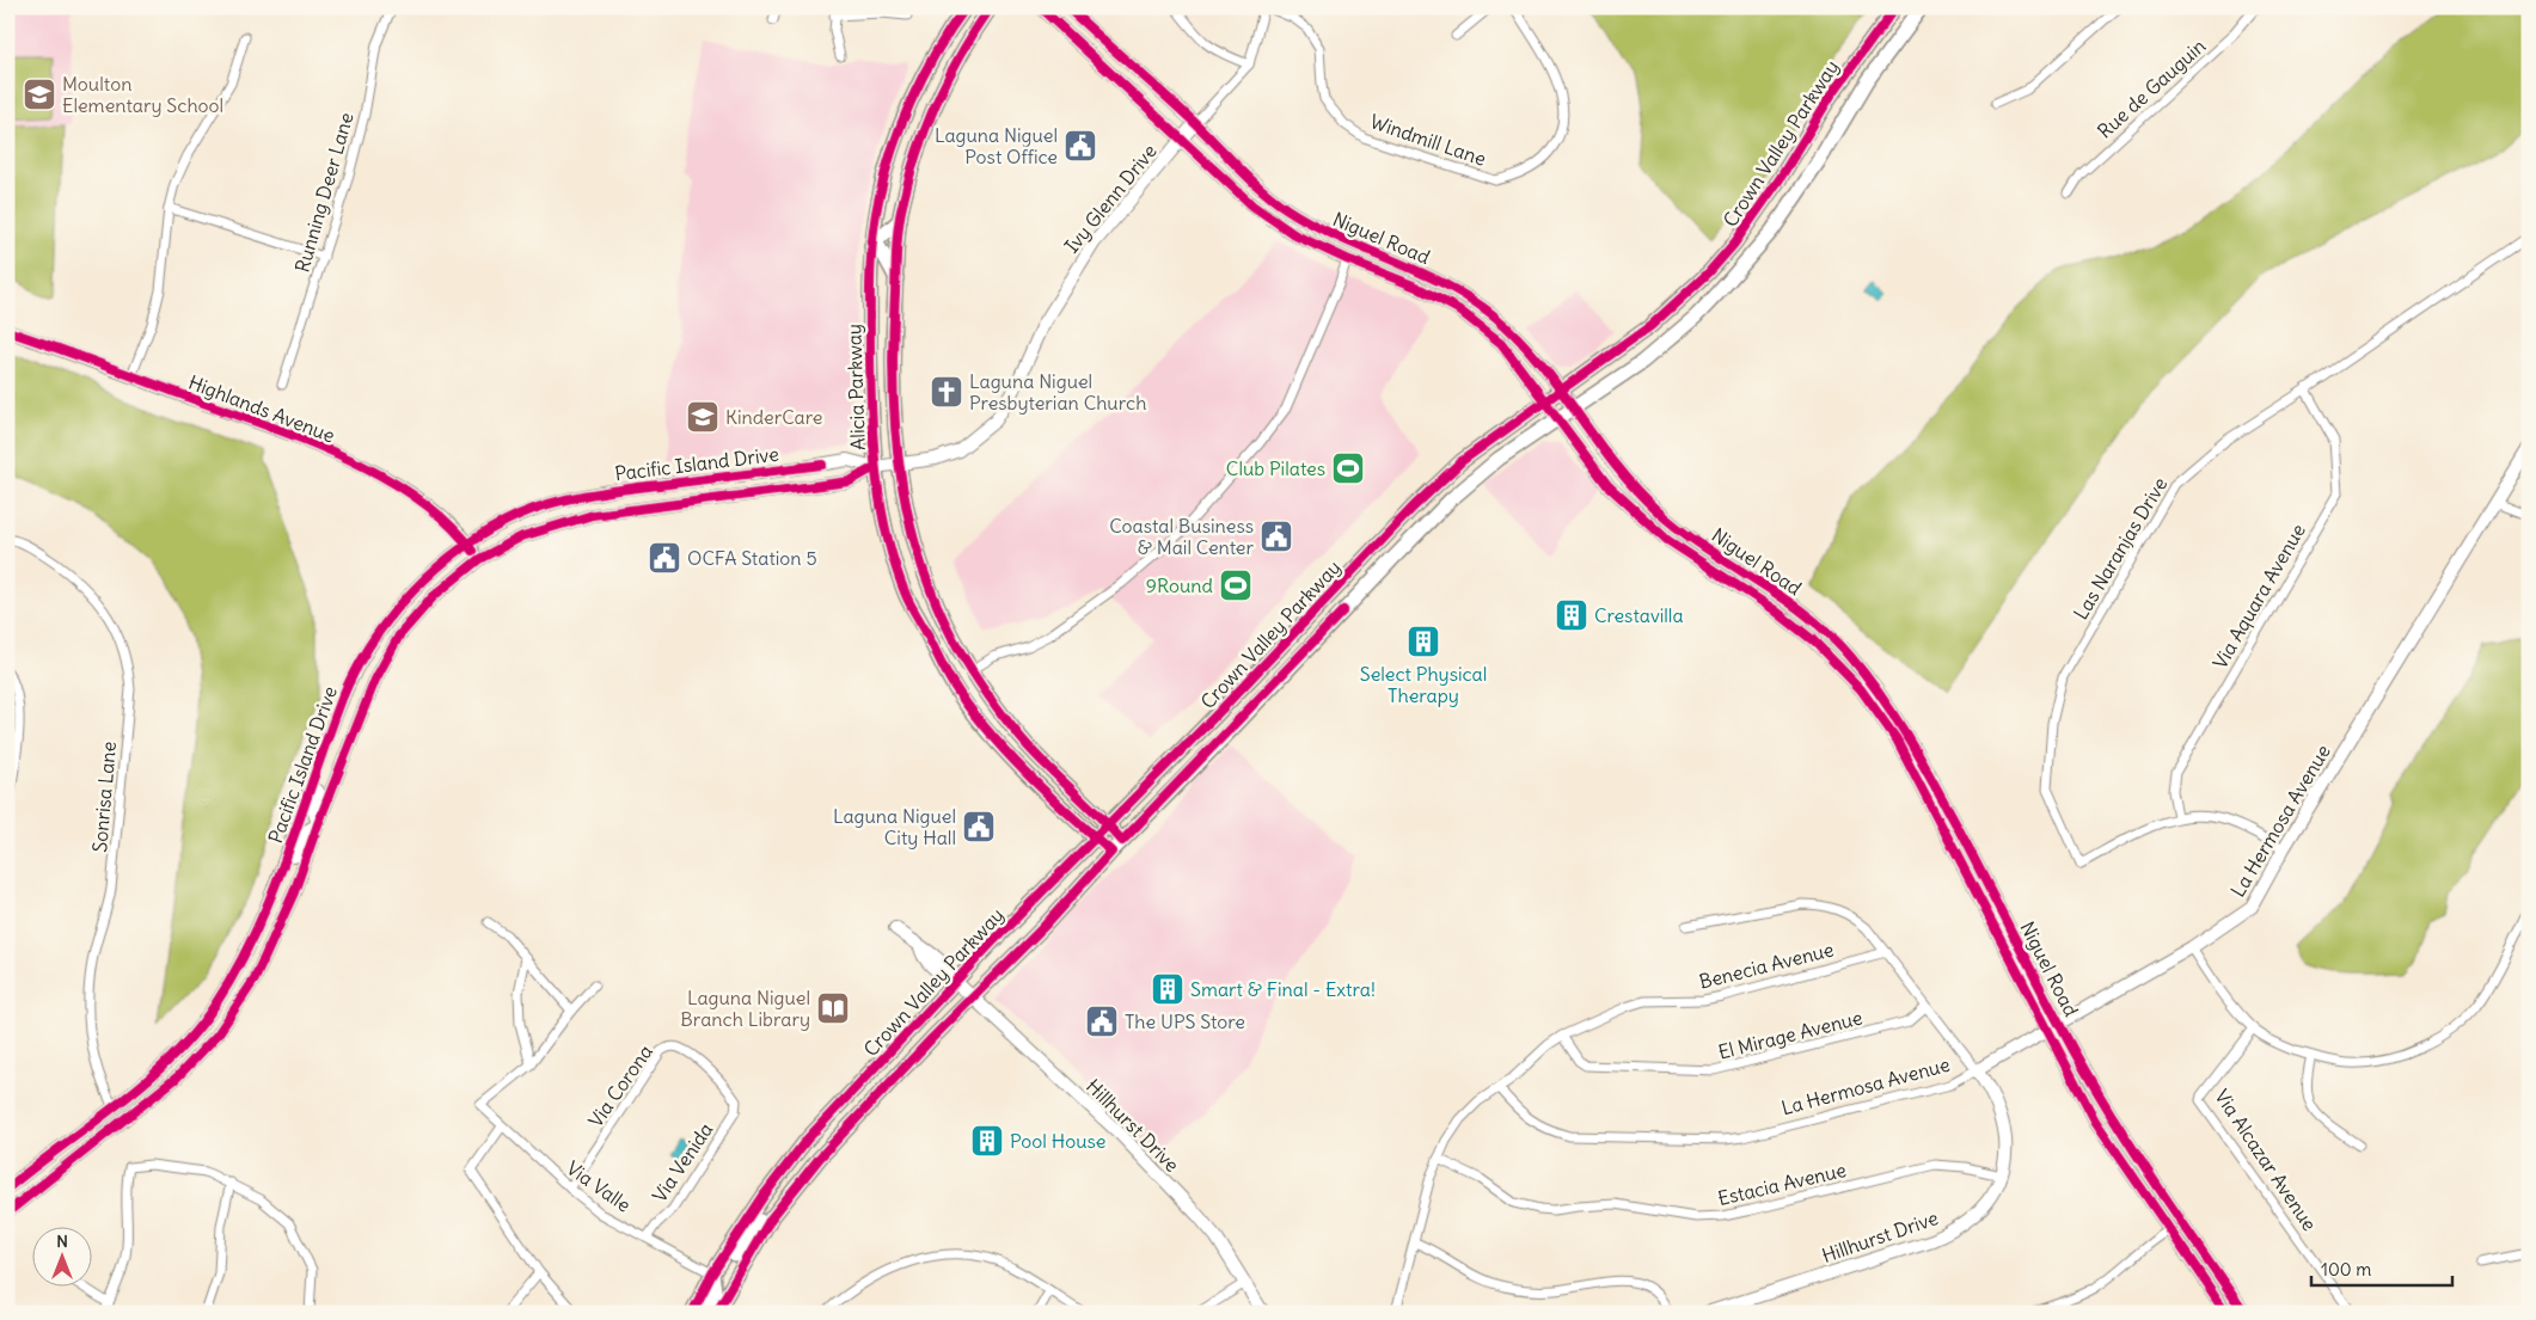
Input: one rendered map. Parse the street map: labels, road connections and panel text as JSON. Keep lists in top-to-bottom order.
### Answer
{
  "streets": {
    "main road": [
      "Crown Valley Parkway",
      "Ivy Glenn Drive",
      "Niguel Road",
      "Alicia Parkway",
      "Highlands Avenue",
      "Pacific Island Drive",
      "La Hermosa Avenue",
      "Hillhurst Drive"
    ],
    "street": [
      "Rue de Gauguin",
      "Windmill Lane",
      "Running Deer Lane",
      "Las Naranjas Drive",
      "Via Aquara Avenue",
      "Sonrisa Lane",
      "Benecia Avenue",
      "El Mirage Avenue",
      "Via Corona",
      "Via Alcazar Avenue",
      "Via Venida",
      "Estacia Avenue",
      "Via Valle"
    ]
  },
  "crossings": [
    ["Windmill Lane", "Ivy Glenn Drive"],
    ["Crown Valley Parkway", "Niguel Road"],
    ["Crown Valley Parkway", "Alicia Parkway"],
    ["Crown Valley Parkway", "Hillhurst Drive"],
    ["Crown Valley Parkway", "Via Valle"],
    ["Ivy Glenn Drive", "Niguel Road"],
    ["Ivy Glenn Drive", "Alicia Parkway"],
    ["Ivy Glenn Drive", "Pacific Island Drive"],
    ["Niguel Road", "La Hermosa Avenue"],
    ["Alicia Parkway", "Pacific Island Drive"],
    ["Highlands Avenue", "Pacific Island Drive"],
    ["Pacific Island Drive", "Sonrisa Lane"],
    ["Las Naranjas Drive", "Via Aquara Avenue"],
    ["La Hermosa Avenue", "Benecia Avenue"],
    ["La Hermosa Avenue", "Hillhurst Drive"],
    ["Benecia Avenue", "El Mirage Avenue"],
    ["Benecia Avenue", "Estacia Avenue"],
    ["Via Corona", "Via Venida"],
    ["Via Corona", "Via Valle"],
    ["Hillhurst Drive", "Estacia Avenue"],
    ["Via Venida", "Via Valle"]
  ],
  "places": {
    "school or university": ["Moulton Elementary School", "KinderCare"],
    "public building": [
      "Laguna Niguel Post Office",
      "Coastal Business & Mail Center",
      "OCFA Station 5",
      "Laguna Niguel City Hall",
      "The UPS Store"
    ],
    "church": ["Laguna Niguel Presbyterian Church"],
    "sports": ["Club Pilates", "9Round"],
    "building": [
      "Crestavilla",
      "Select Physical Therapy",
      "Smart & Final - Extra!",
      "Pool House"
    ],
    "library": ["Laguna Niguel Branch Library"]
  },
  "scale_bar": "100 m",
  "north": "top"
}
